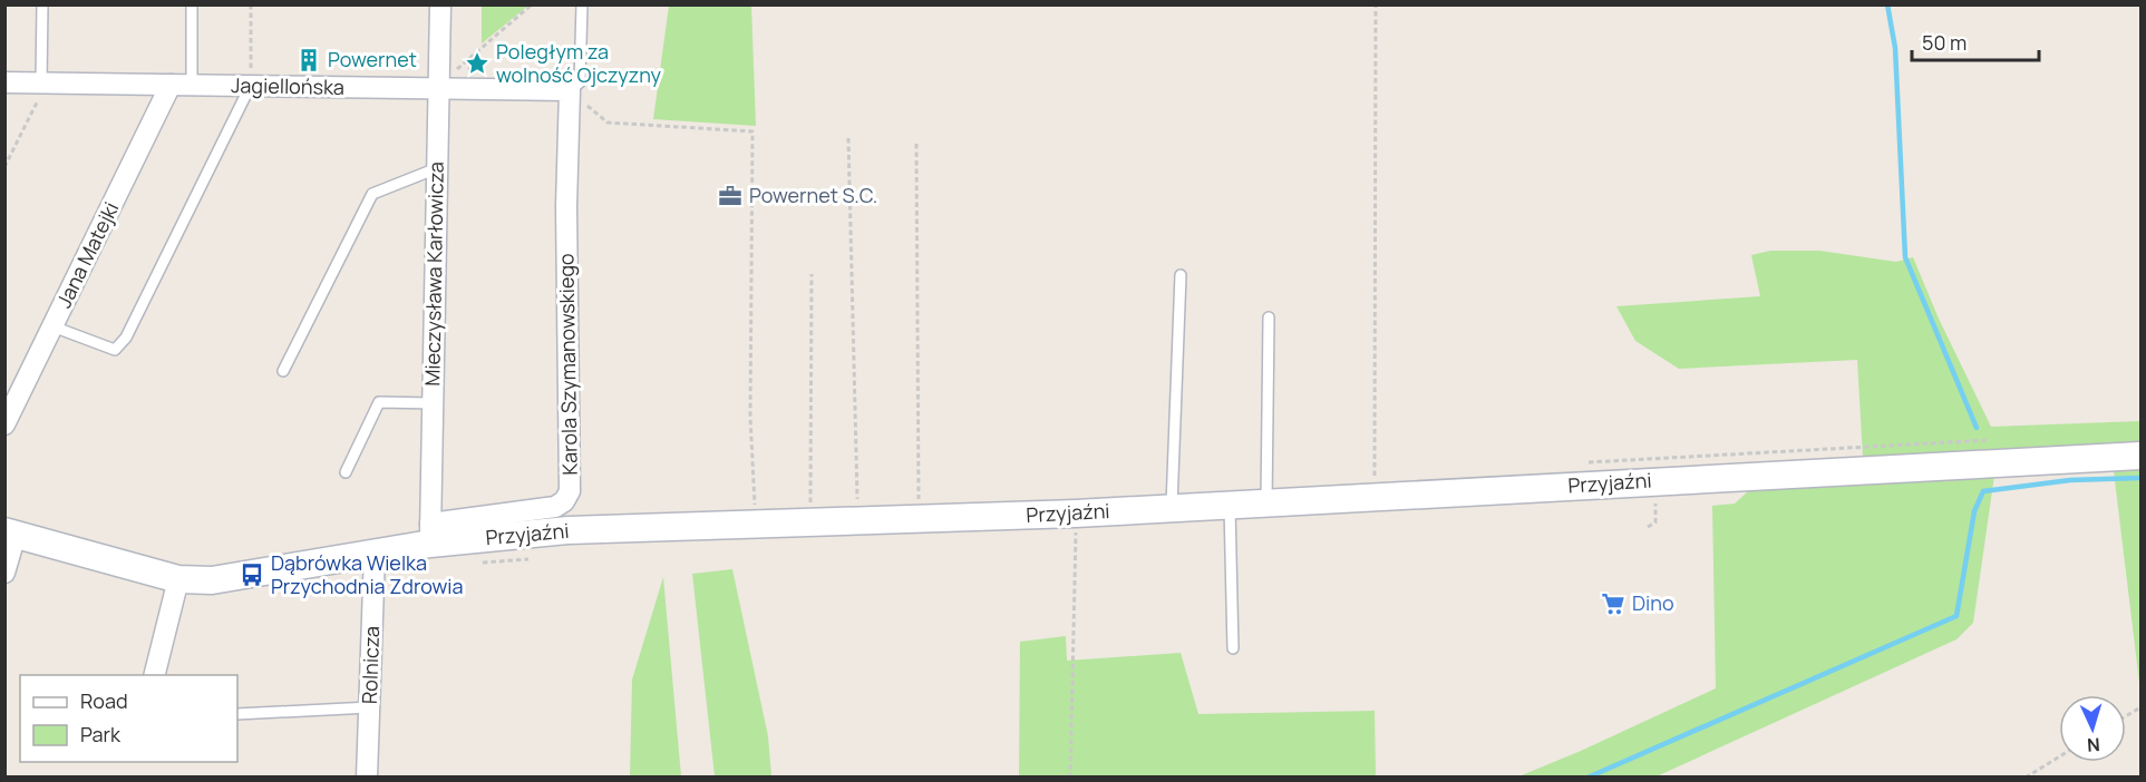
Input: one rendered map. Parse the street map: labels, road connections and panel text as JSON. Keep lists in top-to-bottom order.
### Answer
{
  "streets": {
    "street": [
      "Jagiellońska",
      "Jana Matejki",
      "Mieczysława Karłowicza",
      "Karola Szymanowskiego",
      "Przyjaźni",
      "Rolnicza"
    ]
  },
  "crossings": [
    ["Jagiellońska", "Jana Matejki"],
    ["Jagiellońska", "Mieczysława Karłowicza"],
    ["Jagiellońska", "Karola Szymanowskiego"],
    ["Mieczysława Karłowicza", "Karola Szymanowskiego"],
    ["Mieczysława Karłowicza", "Przyjaźni"],
    ["Karola Szymanowskiego", "Przyjaźni"],
    ["Przyjaźni", "Rolnicza"]
  ],
  "places": {
    "building": ["Powernet"],
    "place": ["Poległym za wolność Ojczyzny"],
    "office": ["Powernet S.C."],
    "bus stop": ["Dąbrówka Wielka Przychodnia Zdrowia"],
    "supermarket": ["Dino"]
  },
  "legend": ["Road", "Park"],
  "scale_bar": "50 m",
  "north": "bottom"
}
